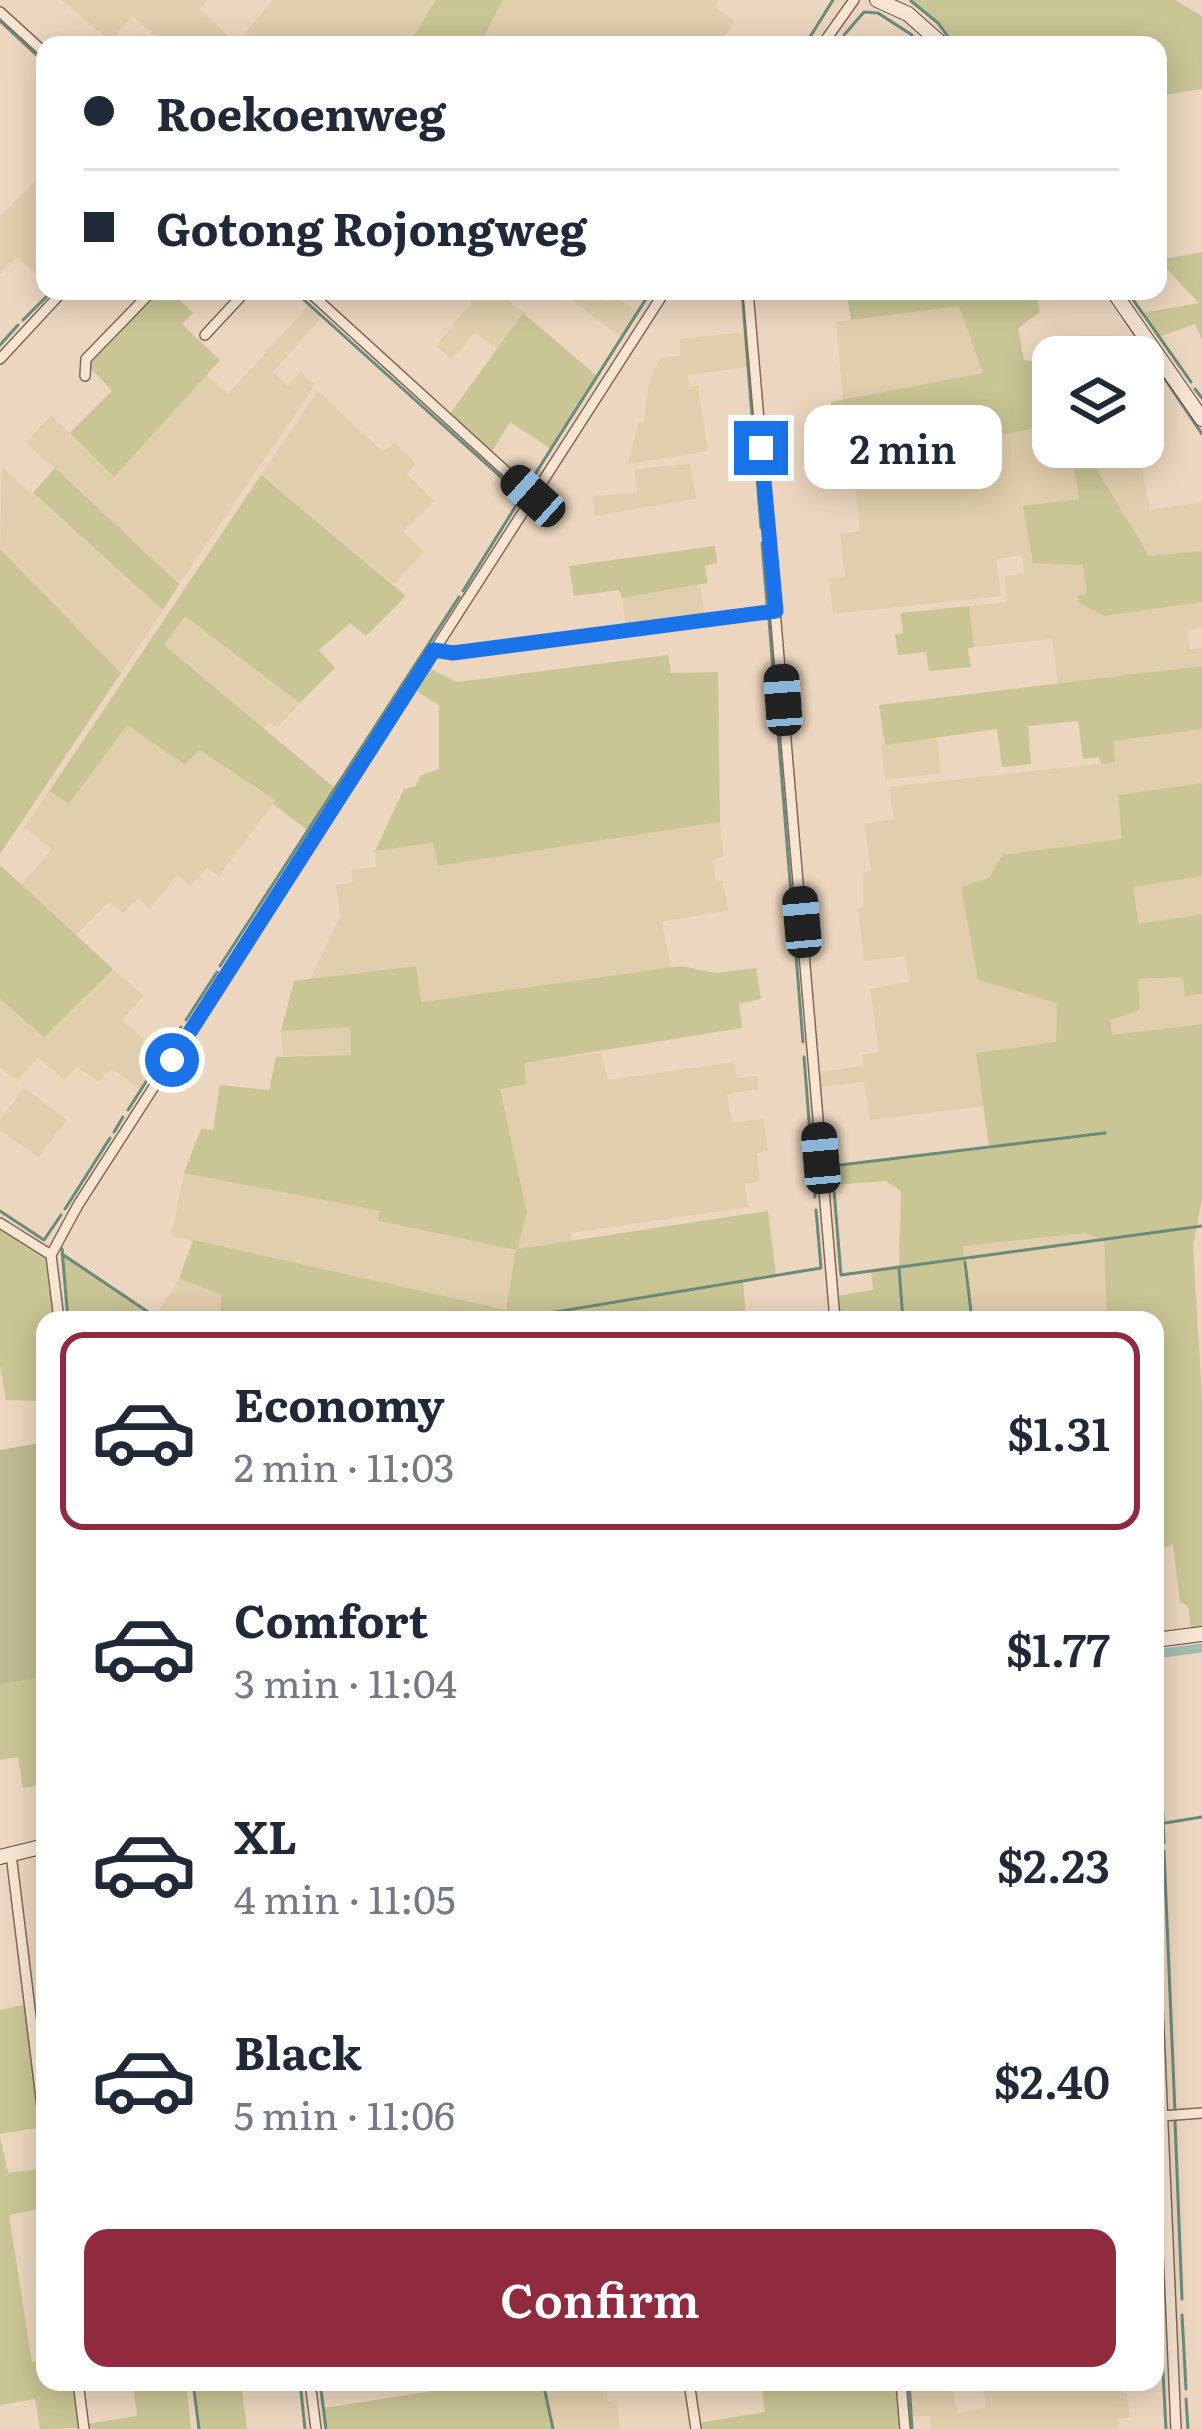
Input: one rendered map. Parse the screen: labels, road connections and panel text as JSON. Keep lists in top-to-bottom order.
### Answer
{
  "page": {
    "banner": ["Roekoenweg", "Gotong Rojongweg"],
    "bubble": "2 min",
    "list": [
      {
        "name": "Economy",
        "note": "2 min · 11:03",
        "value": "$1.31"
      },
      {
        "name": "Comfort",
        "note": "3 min · 11:04",
        "value": "$1.77"
      },
      {
        "name": "XL",
        "note": "4 min · 11:05",
        "value": "$2.23"
      },
      {
        "name": "Black",
        "note": "5 min · 11:06",
        "value": "$2.40"
      }
    ],
    "buttons": "Confirm"
  }
}
